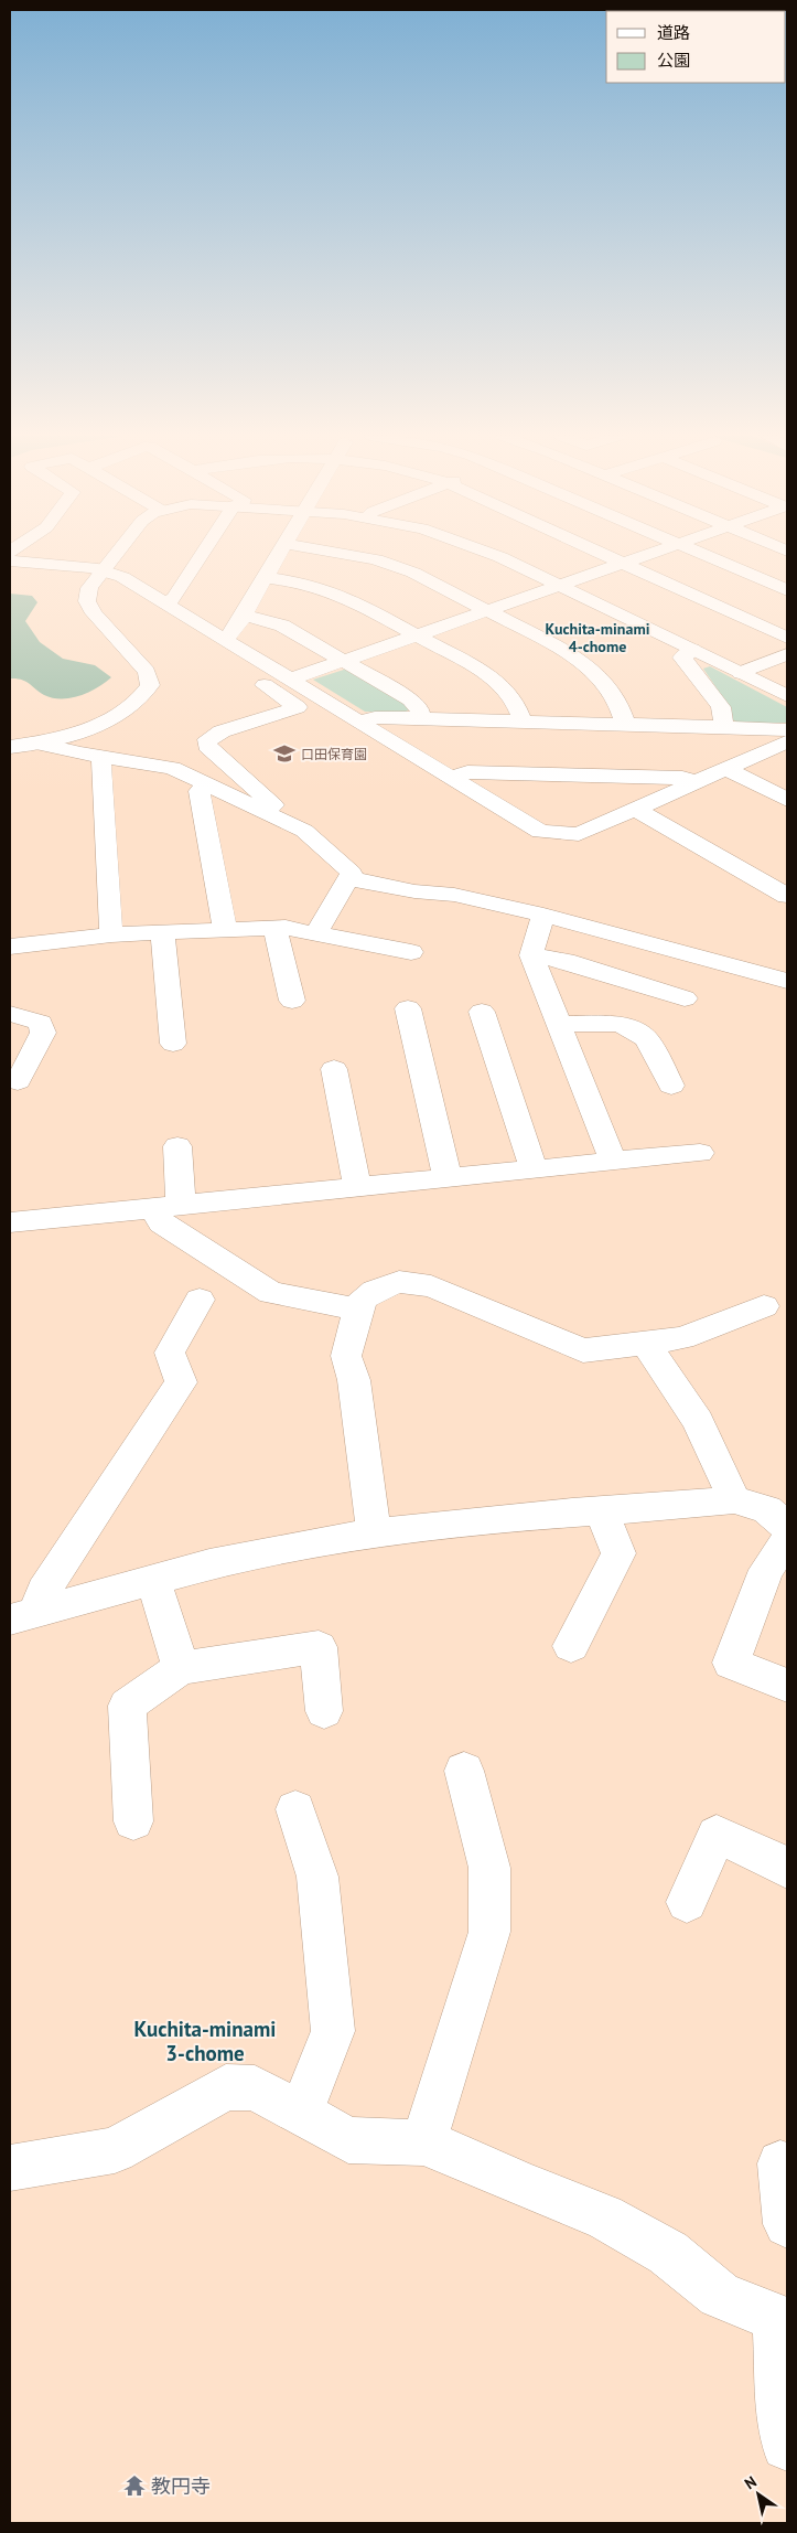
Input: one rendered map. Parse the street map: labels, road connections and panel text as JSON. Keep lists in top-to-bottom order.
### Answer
{
  "districts": ["Kuchita-minami 4-chome", "Kuchita-minami 3-chome"],
  "places": {
    "school or university": ["口田保育園"],
    "temple": ["教円寺"]
  },
  "legend": ["道路", "公園"],
  "north": "top left"
}
